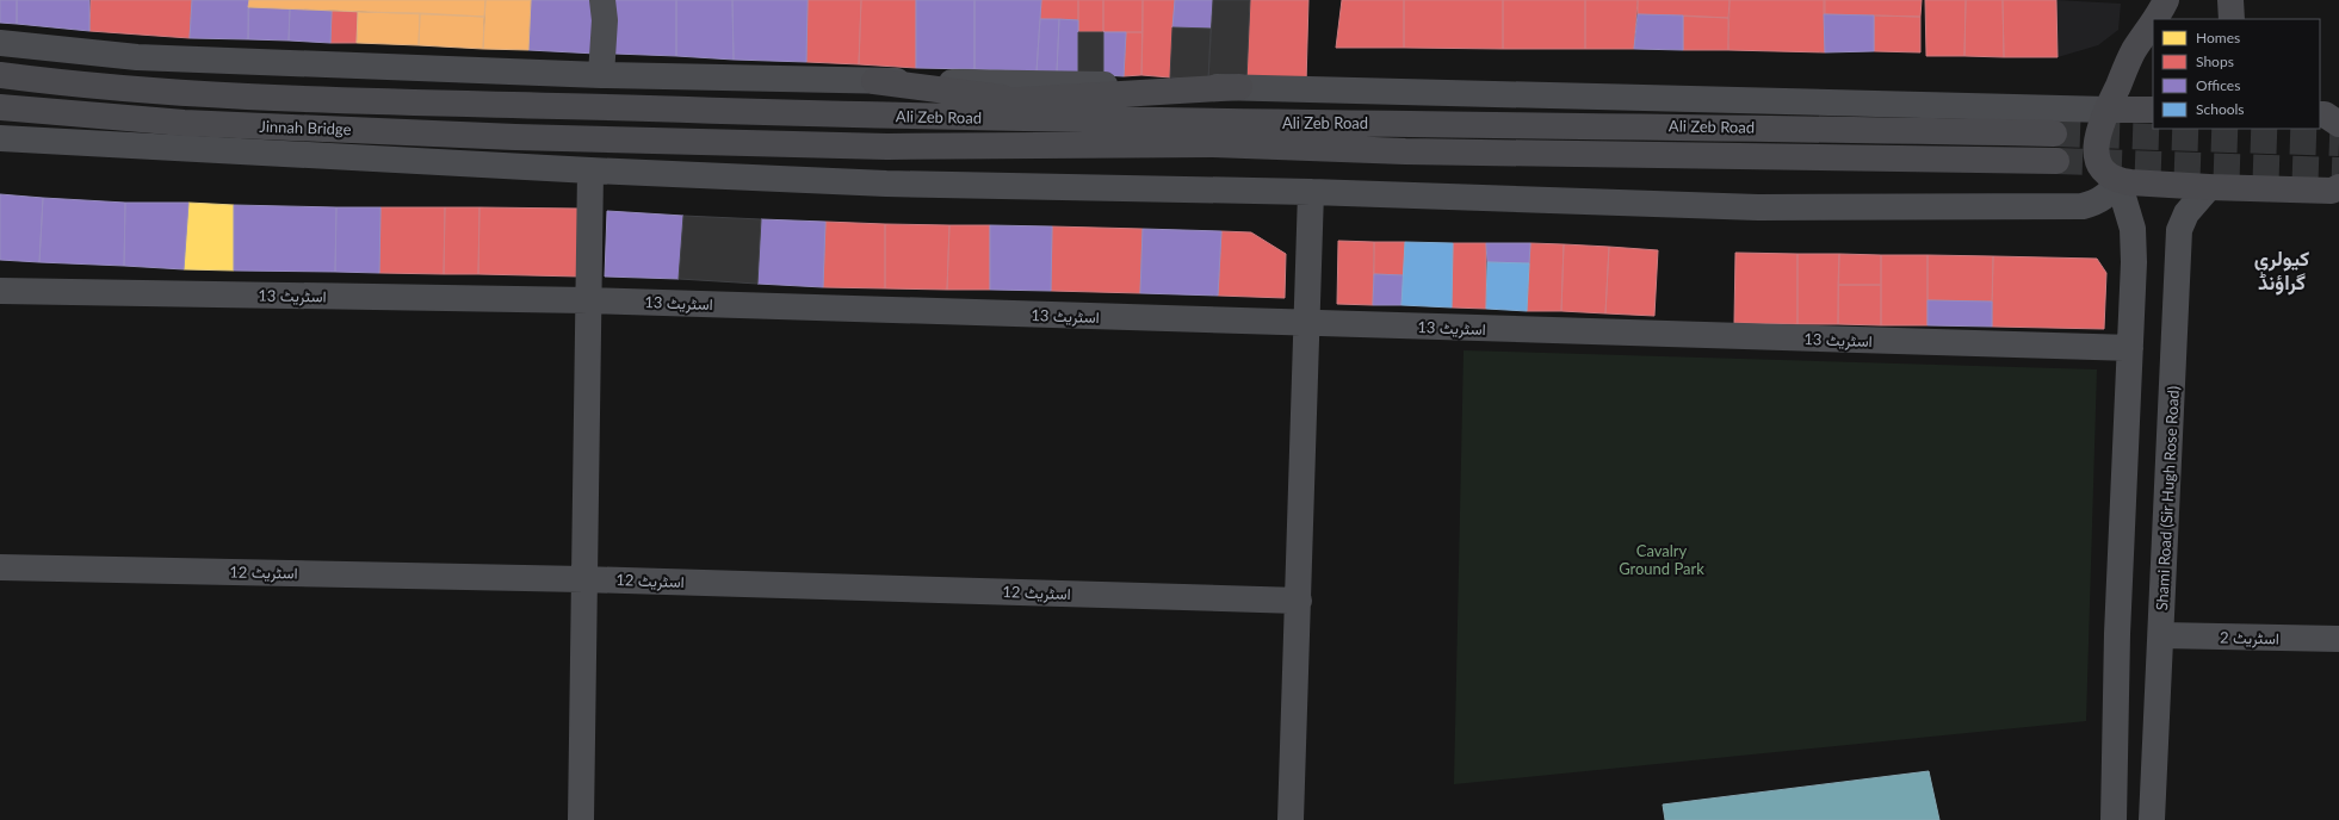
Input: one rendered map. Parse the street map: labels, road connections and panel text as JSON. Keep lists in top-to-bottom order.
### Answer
{
  "streets": {
    "main road": ["Ali Zeb Road", "Jinnah Bridge"],
    "street": [
      "اسٹریٹ 13",
      "Shami Road (Sir Hugh Rose Road)",
      "اسٹریٹ 12",
      "اسٹریٹ 2"
    ]
  },
  "crossings": [
    ["Ali Zeb Road", "Jinnah Bridge"],
    ["Shami Road (Sir Hugh Rose Road)", "اسٹریٹ 2"]
  ],
  "districts": ["کیولری گراؤنڈ"],
  "parks": ["Cavalry Ground Park"],
  "legend": [
    "Homes",
    "Shops",
    "Offices",
    "Schools"
  ]
}
